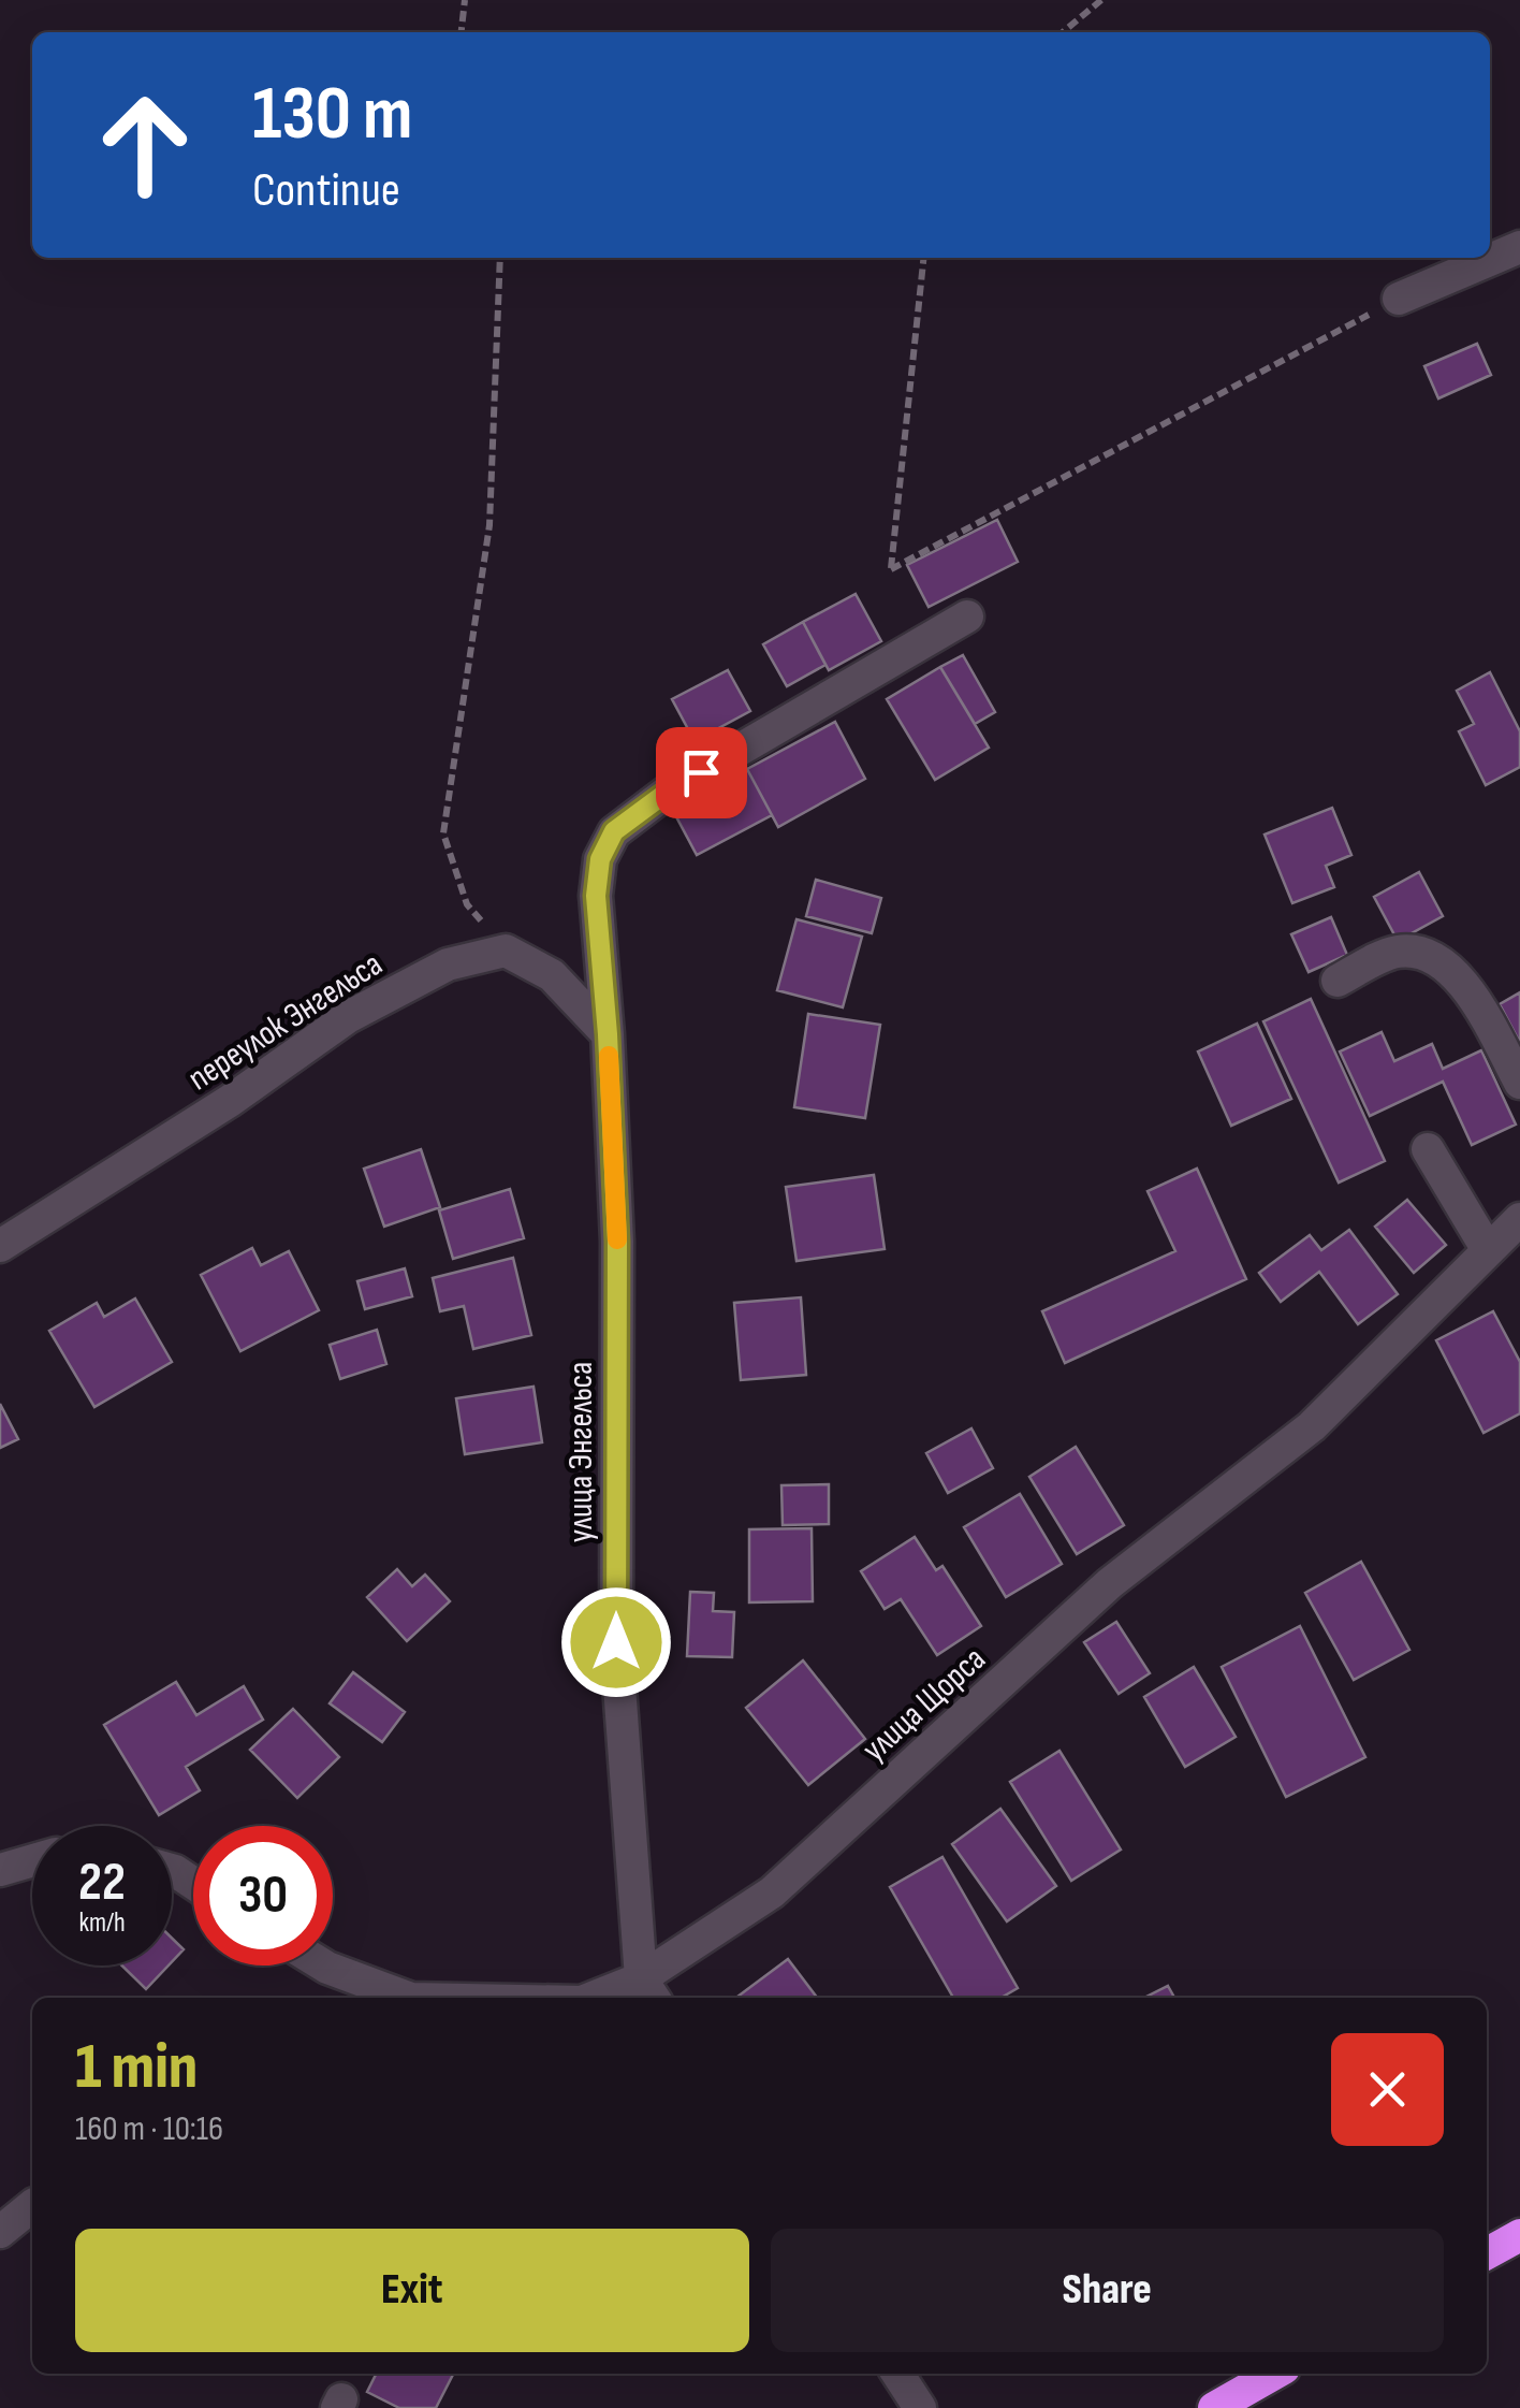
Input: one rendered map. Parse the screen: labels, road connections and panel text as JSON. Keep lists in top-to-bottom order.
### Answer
{
  "streets": {
    "street": ["переулок Энгельса", "улица Энгельса", "улица Щорса"]
  },
  "crossings": [
    ["улица Энгельса", "улица Щорса"]
  ],
  "page": {
    "turn": ["130 m", "Continue"],
    "speed": "22 km/h",
    "limit": "30",
    "heading": ["1 min", "160 m · 10:16"],
    "buttons": ["Exit", "Share"]
  }
}
